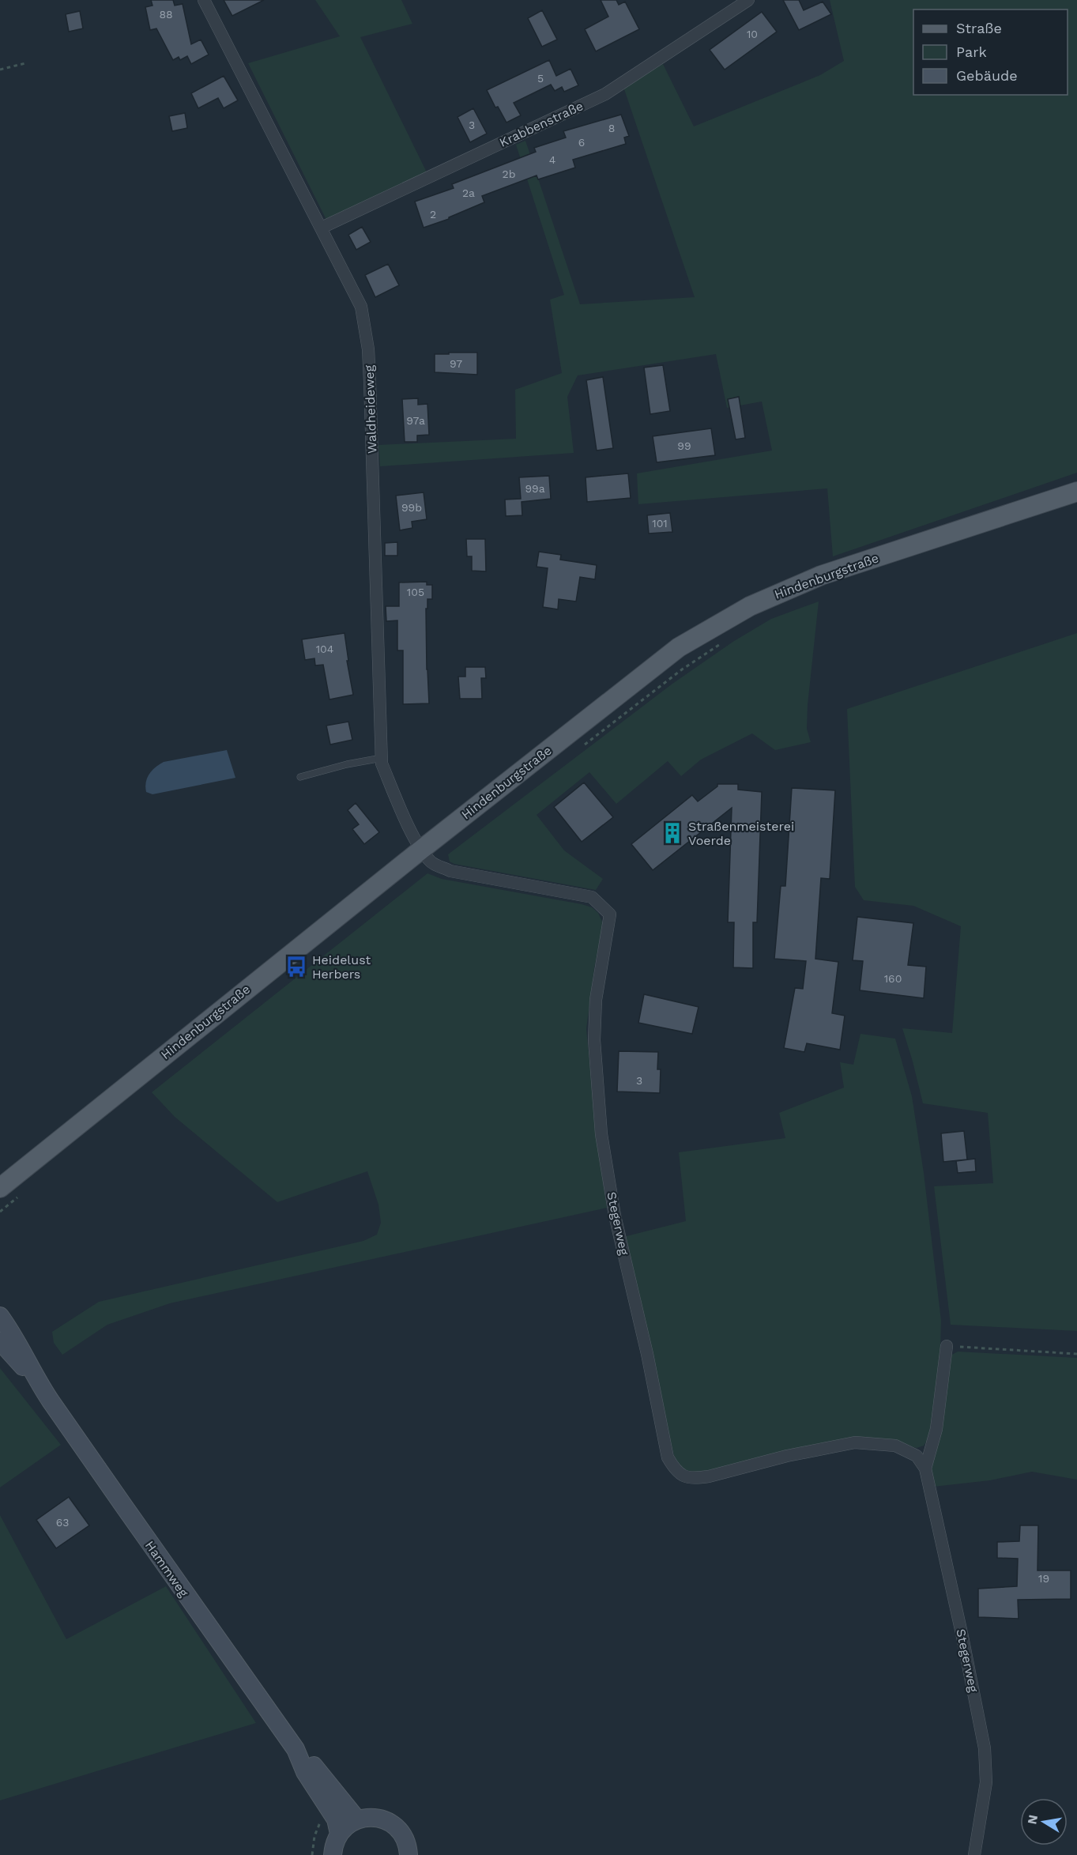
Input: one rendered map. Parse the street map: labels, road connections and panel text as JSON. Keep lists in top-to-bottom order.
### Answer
{
  "streets": {
    "main road": ["Hindenburgstraße", "Hammweg"],
    "street": ["Krabbenstraße", "Waldheideweg", "Stegerweg"]
  },
  "crossings": [
    ["Krabbenstraße", "Waldheideweg"],
    ["Waldheideweg", "Hindenburgstraße"],
    ["Waldheideweg", "Stegerweg"],
    ["Hindenburgstraße", "Stegerweg"]
  ],
  "places": {
    "building": ["Straßenmeisterei Voerde"],
    "bus stop": ["Heidelust Herbers"]
  },
  "house_numbers": [
    "88",
    "10",
    "5",
    "3",
    "8",
    "6",
    "4",
    "2b",
    "2a",
    "2",
    "97",
    "97a",
    "99",
    "99a",
    "99b",
    "101",
    "105",
    "104",
    "160",
    "3",
    "63",
    "19"
  ],
  "legend": ["Straße", "Park", "Gebäude"],
  "north": "left"
}
